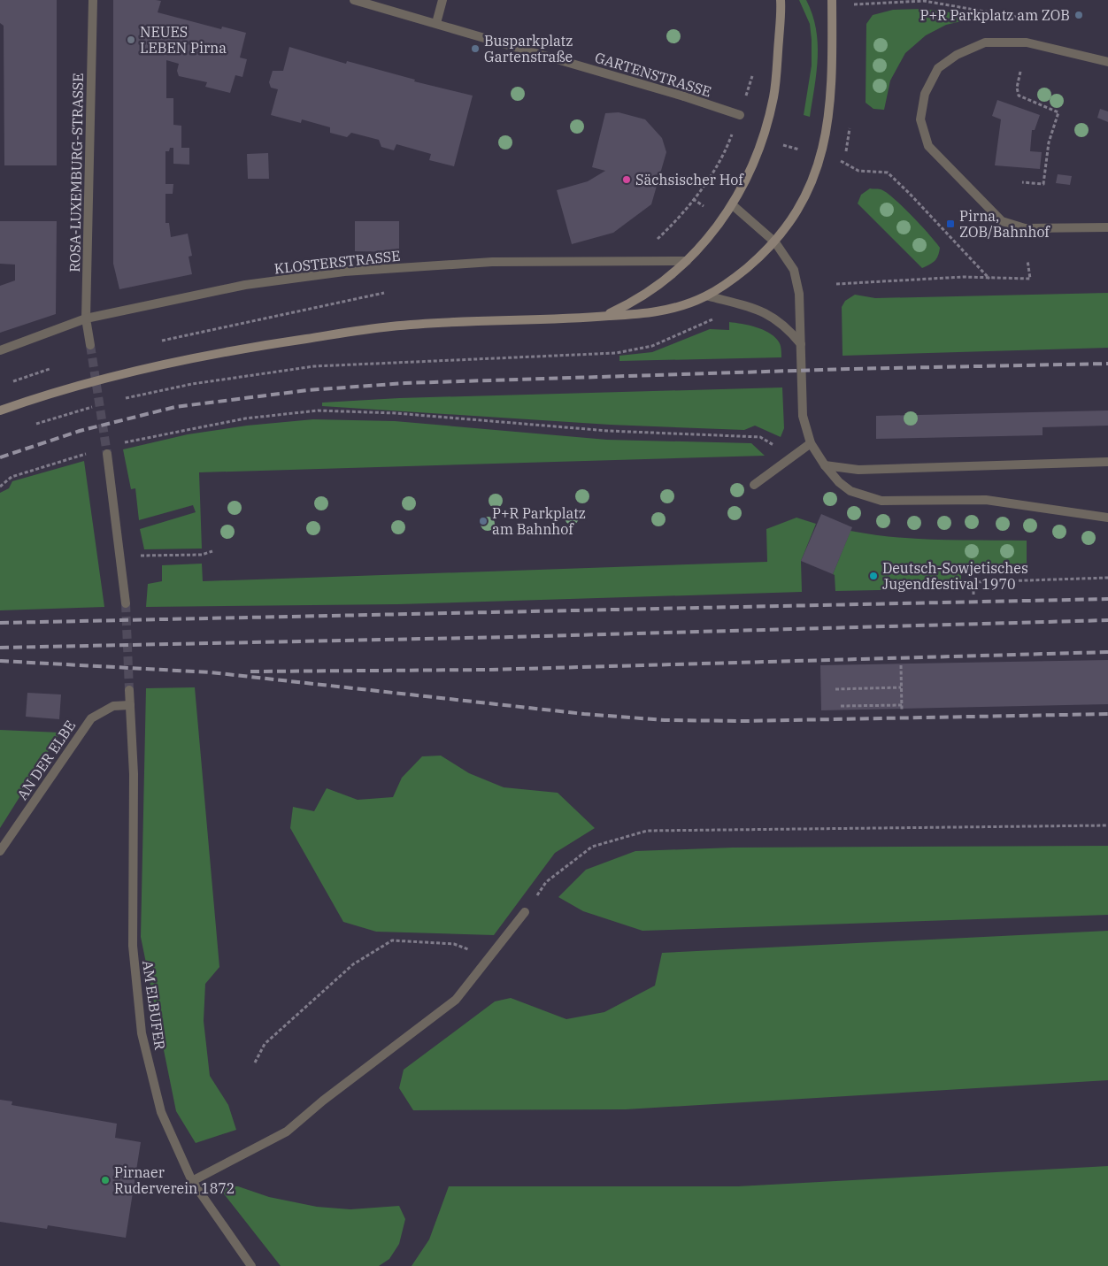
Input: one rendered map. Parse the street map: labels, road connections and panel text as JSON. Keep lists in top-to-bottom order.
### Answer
{
  "streets": {
    "street": [
      "GARTENSTRASSE",
      "ROSA-LUXEMBURG-STRASSE",
      "KLOSTERSTRASSE",
      "AN DER ELBE",
      "AM ELBUFER"
    ]
  },
  "crossings": [
    ["ROSA-LUXEMBURG-STRASSE", "KLOSTERSTRASSE"],
    ["AN DER ELBE", "AM ELBUFER"]
  ],
  "places": {
    "other": [
      "P+R Parkplatz am ZOB",
      "NEUES LEBEN Pirna",
      "Busparkplatz Gartenstraße",
      "Sächsischer Hof",
      "P+R Parkplatz am Bahnhof",
      "Deutsch-Sowjetisches Jugendfestival 1970",
      "Pirnaer Ruderverein 1872"
    ],
    "transit": ["Pirna, ZOB/Bahnhof"]
  }
}
